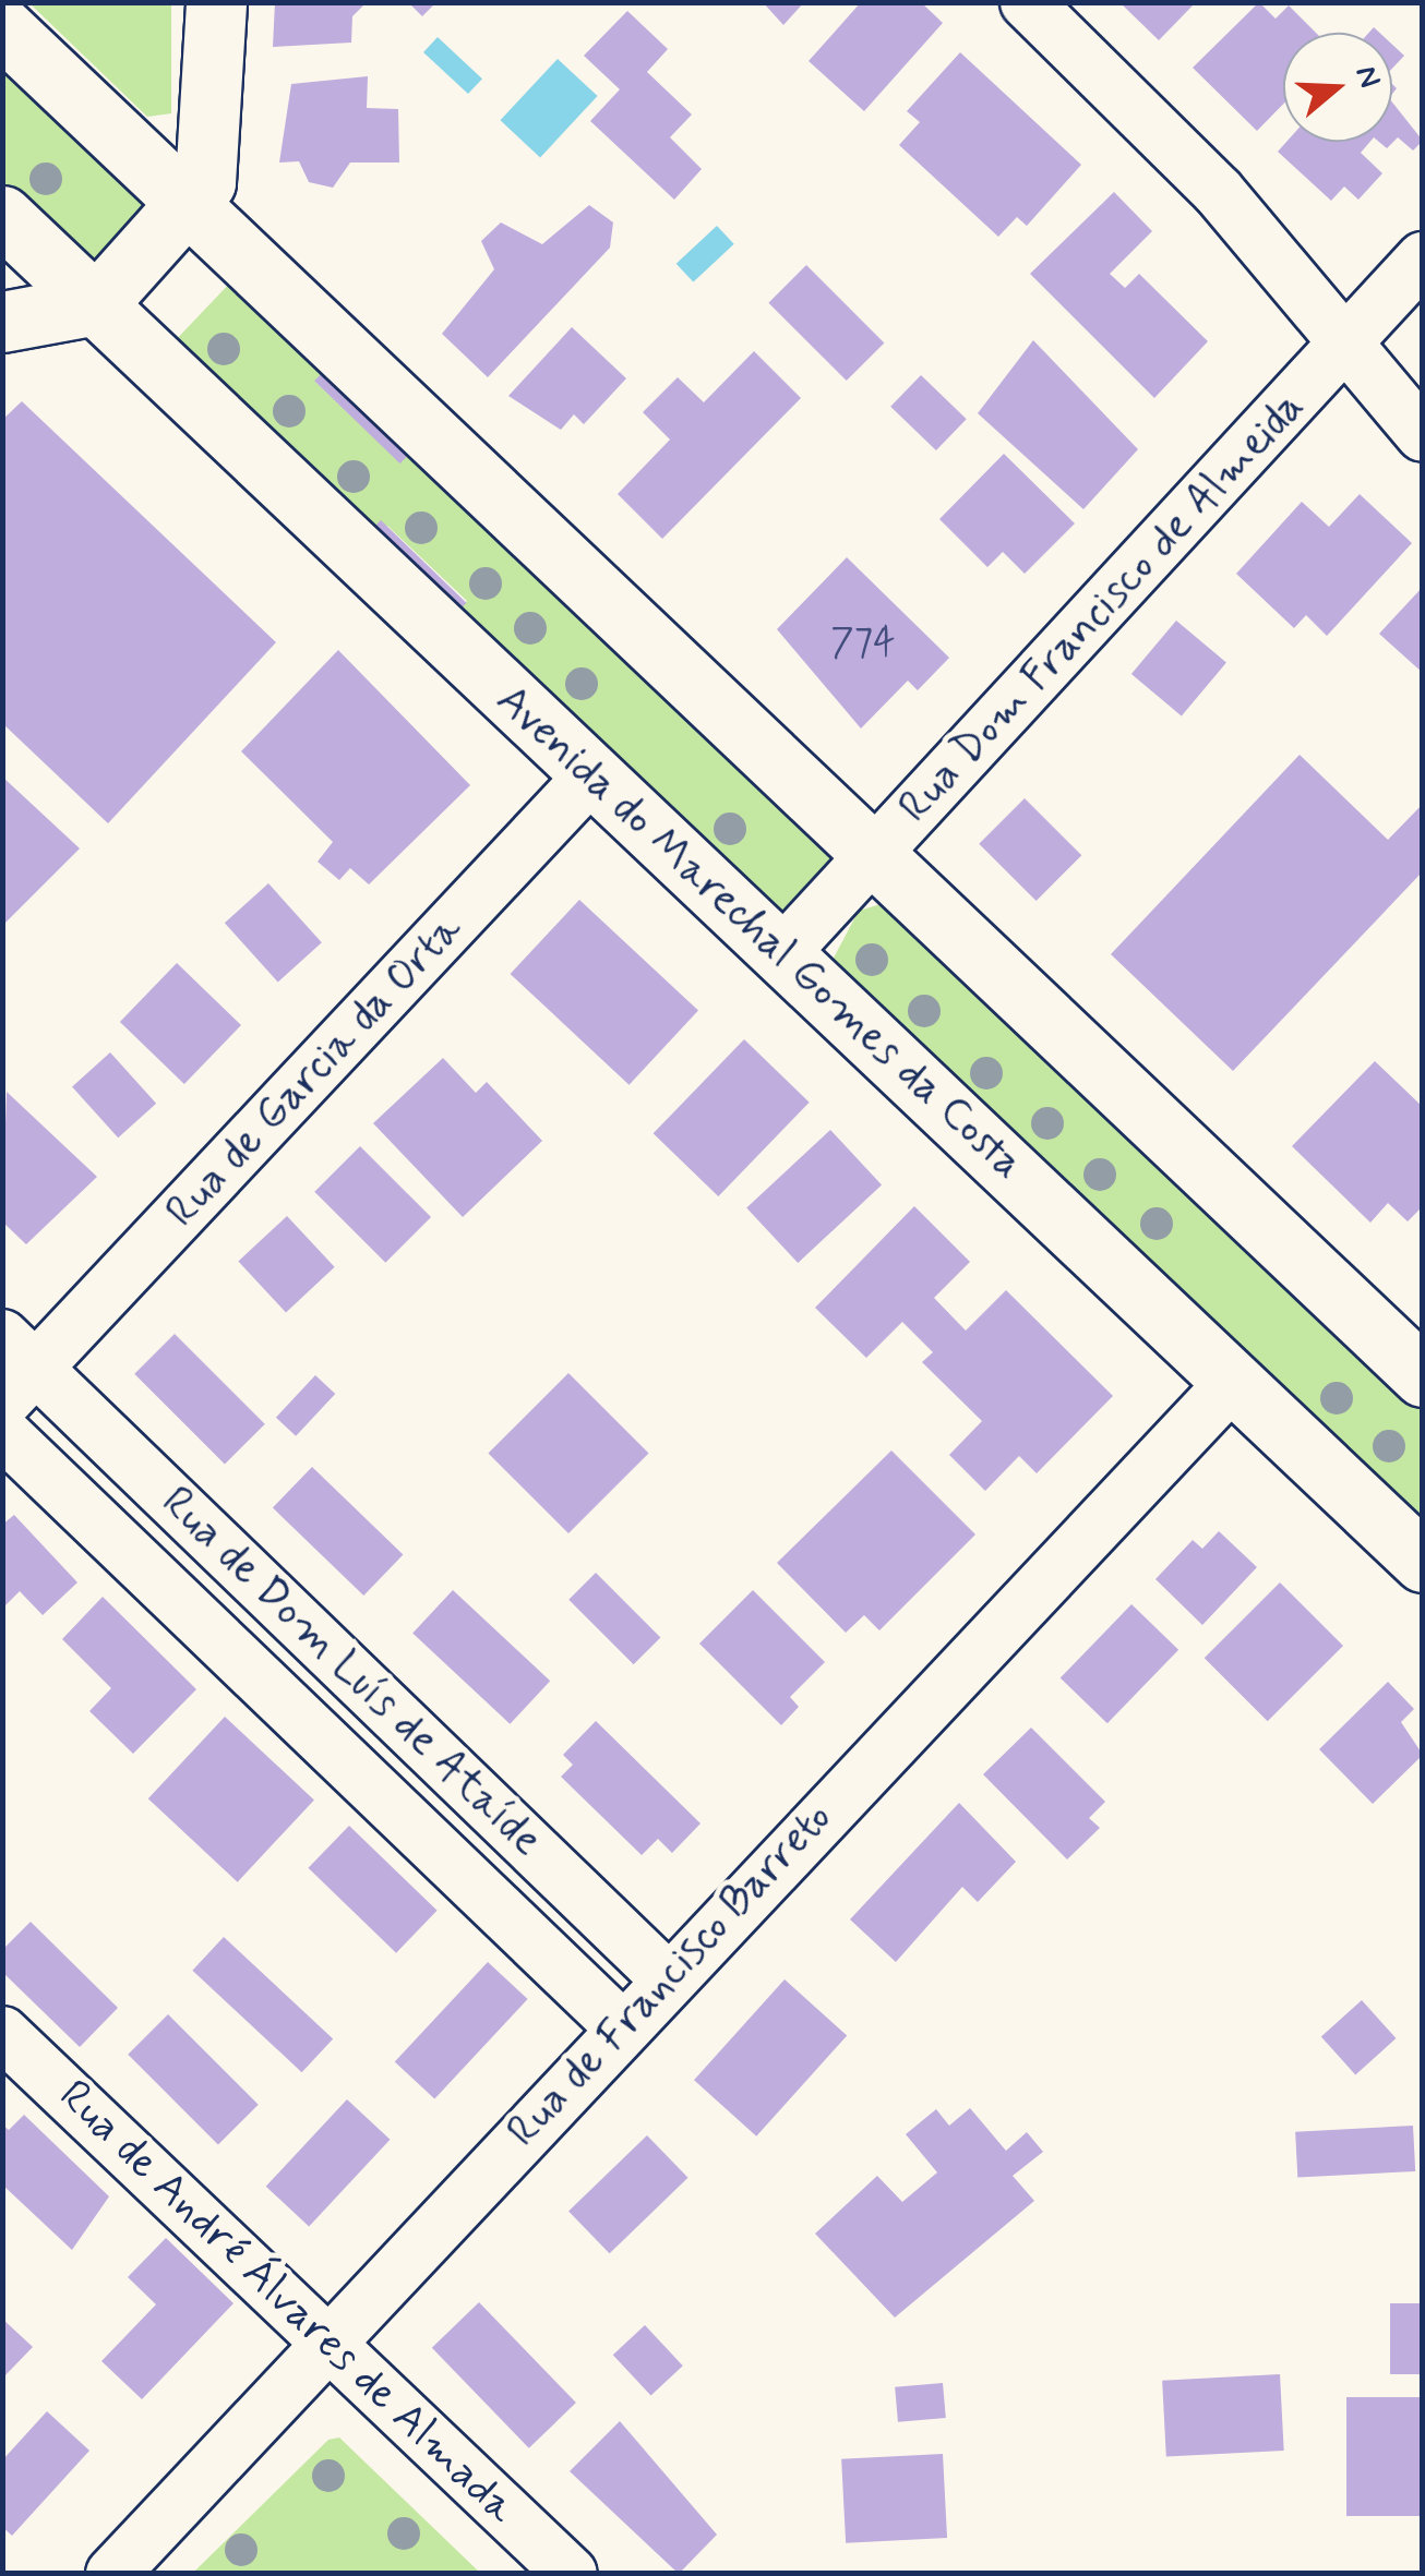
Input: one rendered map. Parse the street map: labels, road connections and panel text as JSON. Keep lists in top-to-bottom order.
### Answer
{
  "streets": {
    "main road": ["Avenida do Marechal Gomes da Costa"],
    "street": [
      "Rua Dom Francisco de Almeida",
      "Rua de Garcia da Orta",
      "Rua de Dom Luís de Ataíde",
      "Rua de Francisco Barreto",
      "Rua de André Álvares de Almada"
    ]
  },
  "crossings": [
    ["Rua Dom Francisco de Almeida", "Avenida do Marechal Gomes da Costa"],
    ["Avenida do Marechal Gomes da Costa", "Rua de Garcia da Orta"],
    ["Avenida do Marechal Gomes da Costa", "Rua de Francisco Barreto"],
    ["Rua de Garcia da Orta", "Rua de Dom Luís de Ataíde"],
    ["Rua de Dom Luís de Ataíde", "Rua de Francisco Barreto"],
    ["Rua de Francisco Barreto", "Rua de André Álvares de Almada"]
  ],
  "house_numbers": ["774"],
  "north": "right"
}
